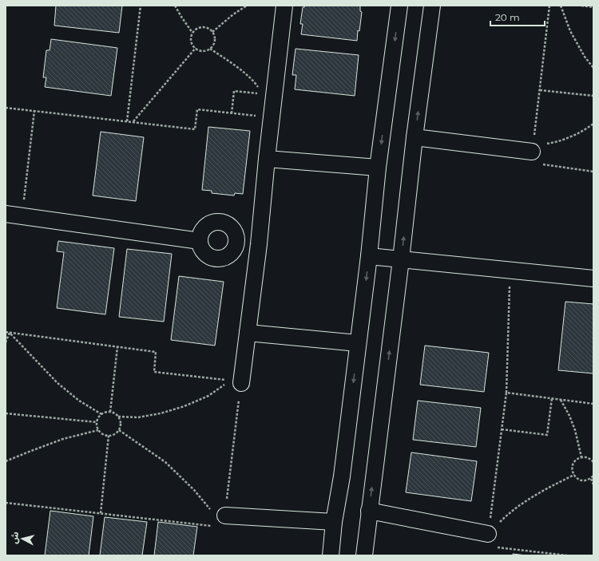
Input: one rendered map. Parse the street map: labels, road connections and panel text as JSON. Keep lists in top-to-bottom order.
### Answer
{
  "scale_bar": "20 m",
  "north": "left"
}
